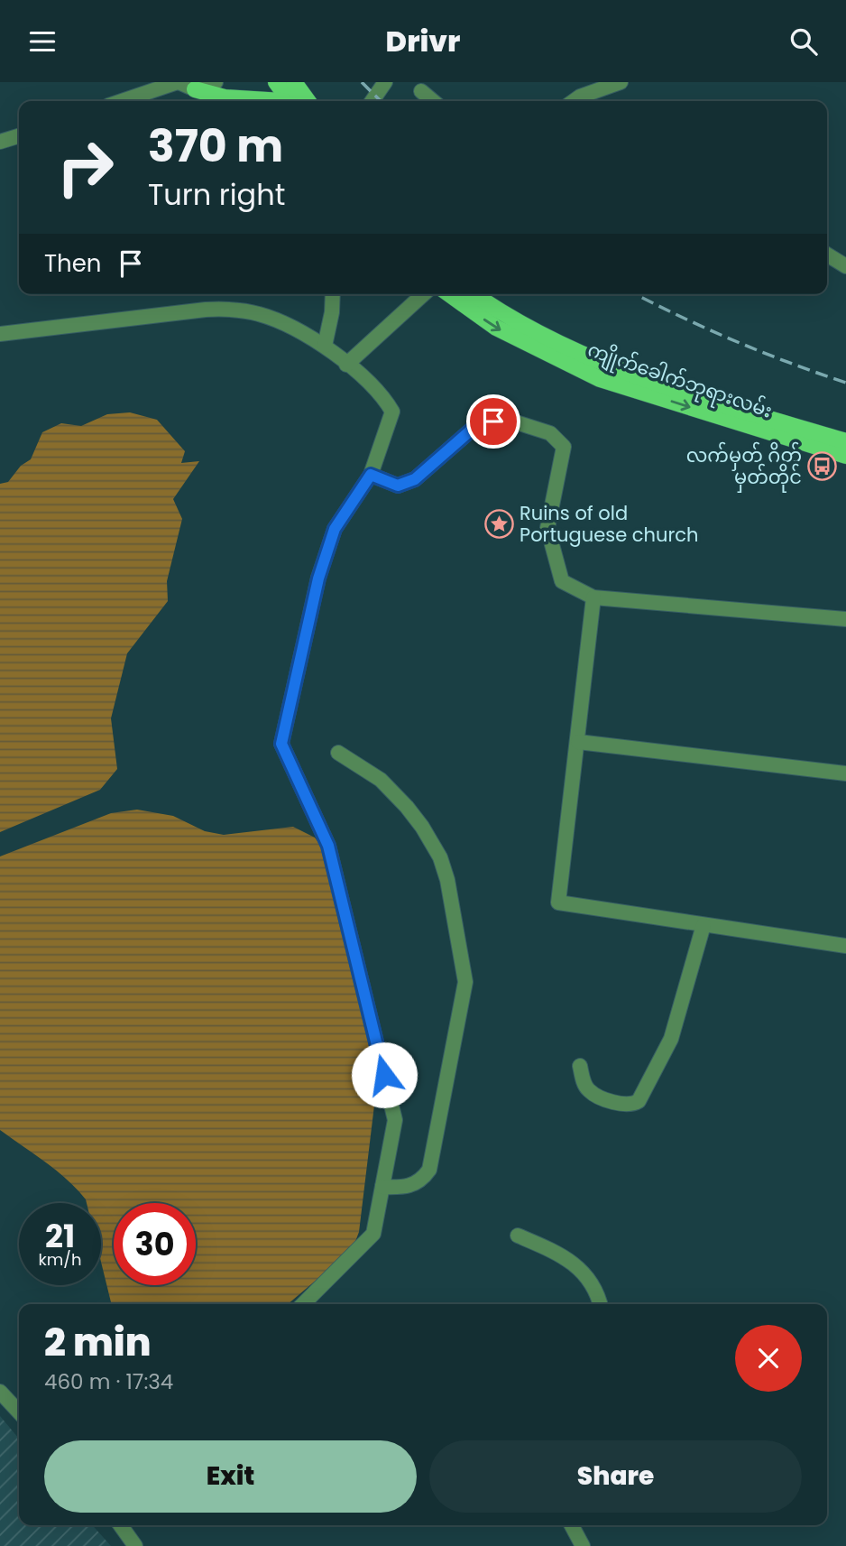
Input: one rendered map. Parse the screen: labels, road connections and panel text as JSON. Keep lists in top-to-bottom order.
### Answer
{
  "streets": {
    "main road": ["ကျိုက်ခေါက်ဘုရားလမ်း"]
  },
  "places": {
    "bus stop": ["လက်မှတ် ဂိတ် မှတ်တိုင်"],
    "place": ["Ruins of old Portuguese church"]
  },
  "page": {
    "header": "Drivr",
    "turn": ["370 m", "Turn right"],
    "then": "Then",
    "speed": "21 km/h",
    "limit": "30",
    "heading": ["2 min", "460 m · 17:34"],
    "buttons": ["Exit", "Share"]
  }
}
